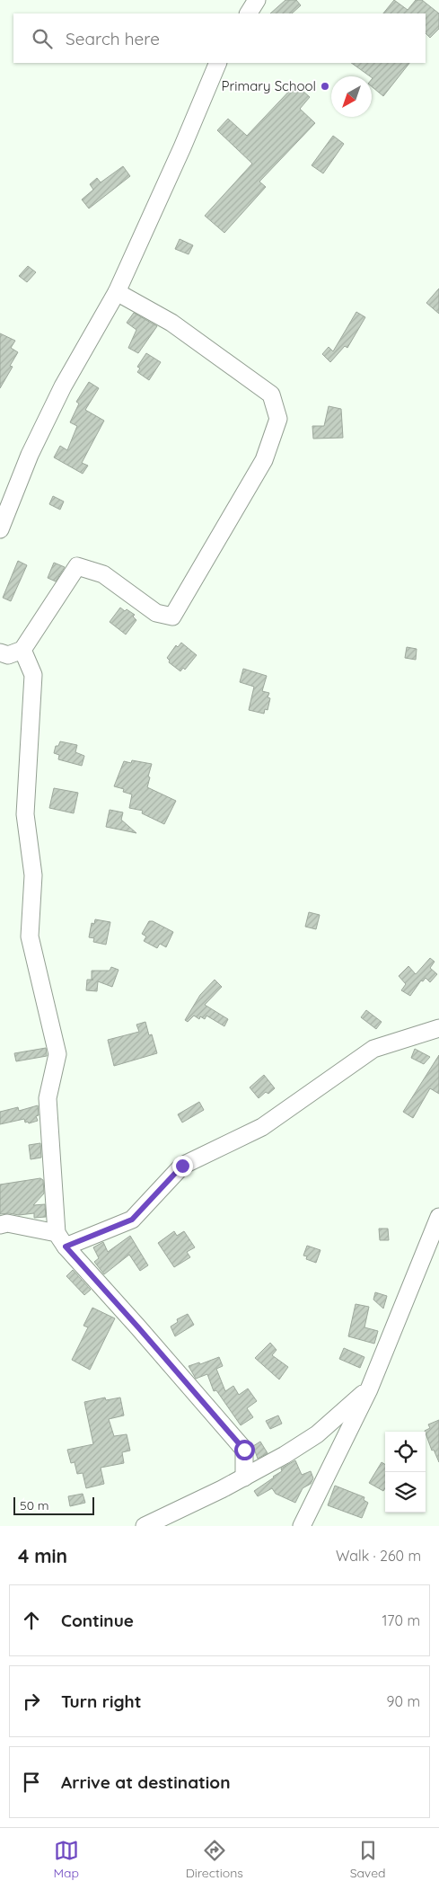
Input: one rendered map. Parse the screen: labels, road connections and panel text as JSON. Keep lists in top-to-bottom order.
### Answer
{
  "places": ["Primary School"],
  "scale_bar": "50 m",
  "north": "bottom left",
  "page": {
    "search": "Search here",
    "scale": "50 m",
    "heading": ["4 min", "Walk · 260 m"],
    "list": [
      ["Continue", "170 m"],
      ["Turn right", "90 m"],
      "Arrive at destination"
    ],
    "nav": ["Map", "Directions", "Saved"]
  }
}
